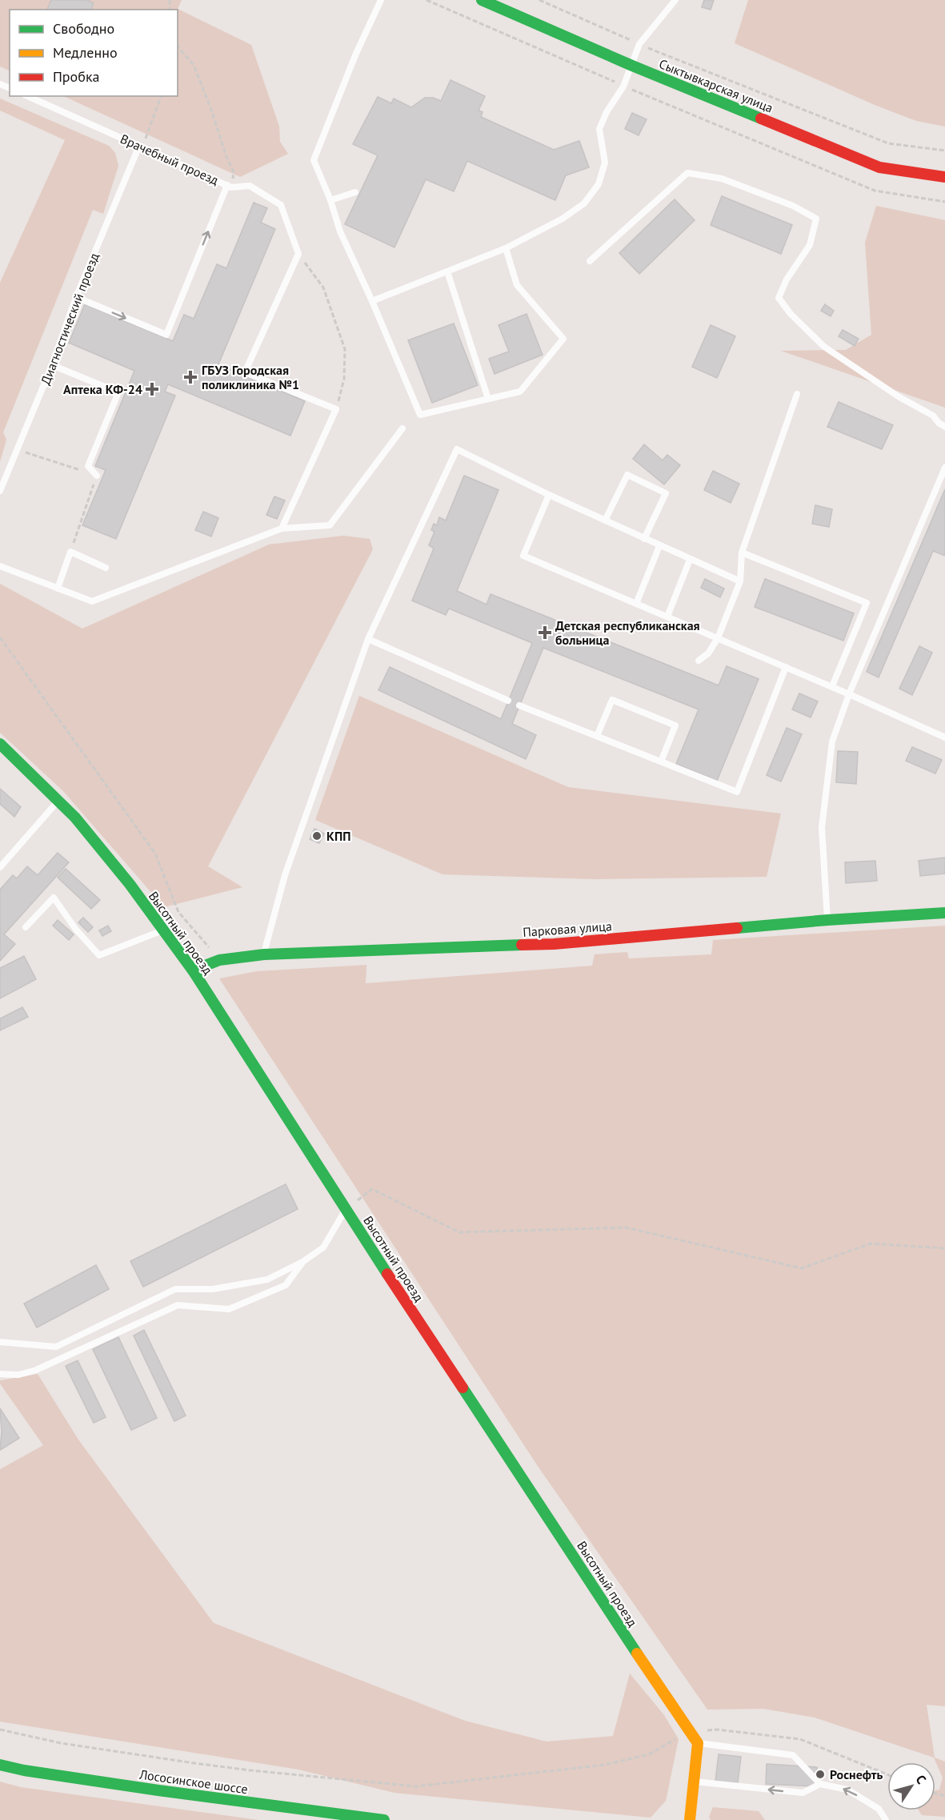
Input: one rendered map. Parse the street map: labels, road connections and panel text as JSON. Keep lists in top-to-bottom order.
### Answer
{
  "streets": {
    "street": [
      "Сыктывкарская улица",
      "Парковая улица",
      "Высотный проезд",
      "Лососинское шоссе"
    ],
    "lane": ["Врачебный проезд", "Диагностический проезд"]
  },
  "crossings": [
    ["Врачебный проезд", "Диагностический проезд"],
    ["Парковая улица", "Высотный проезд"]
  ],
  "places": {
    "health": ["ГБУЗ Городская поликлиника №1", "Аптека КФ-24", "Детская республиканская больница"],
    "other": ["КПП", "Роснефть"]
  },
  "legend": ["Свободно", "Медленно", "Пробка"],
  "north": "top right"
}
